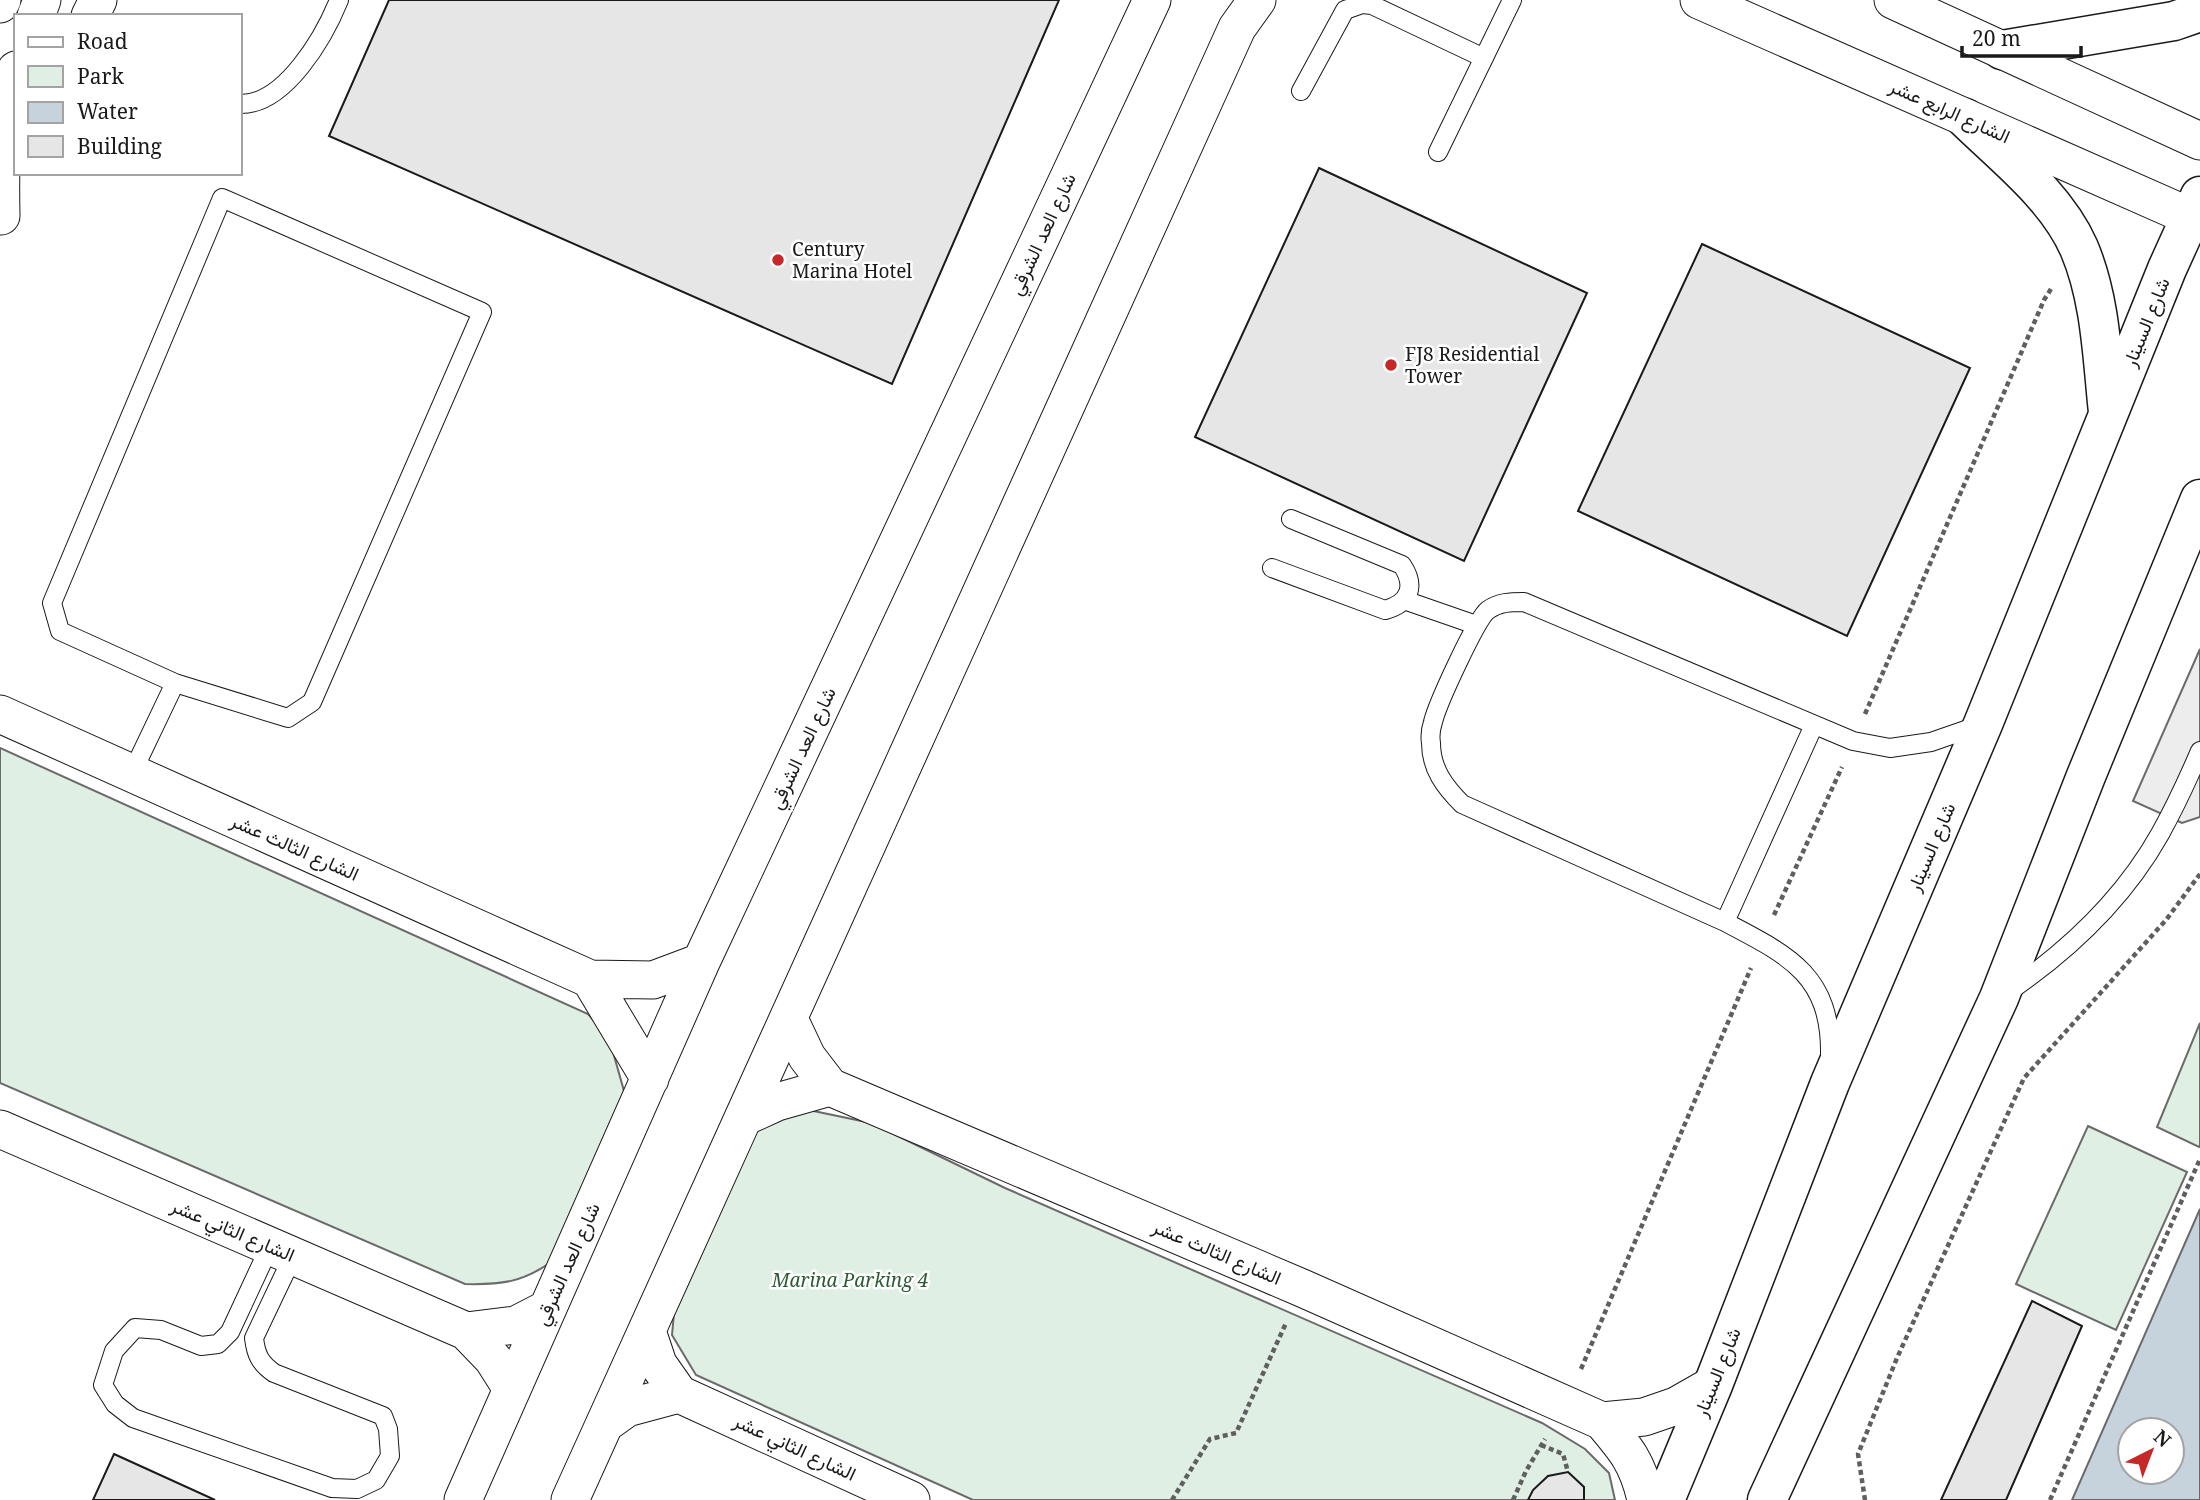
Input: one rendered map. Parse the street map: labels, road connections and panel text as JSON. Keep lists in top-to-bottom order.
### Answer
{
  "streets": {
    "street": [
      "الشارع الرابع عشر",
      "شارع العد الشرقي",
      "شارع السينار",
      "الشارع الثالث عشر",
      "الشارع الثاني عشر"
    ]
  },
  "crossings": [
    ["الشارع الرابع عشر", "شارع السينار"],
    ["شارع العد الشرقي", "الشارع الثالث عشر"],
    ["شارع العد الشرقي", "الشارع الثاني عشر"],
    ["شارع السينار", "الشارع الثالث عشر"]
  ],
  "parks": ["Marina Parking 4"],
  "places": ["Century Marina Hotel", "FJ8 Residential Tower"],
  "legend": [
    "Road",
    "Park",
    "Water",
    "Building"
  ],
  "scale_bar": "20 m",
  "north": "top right"
}
